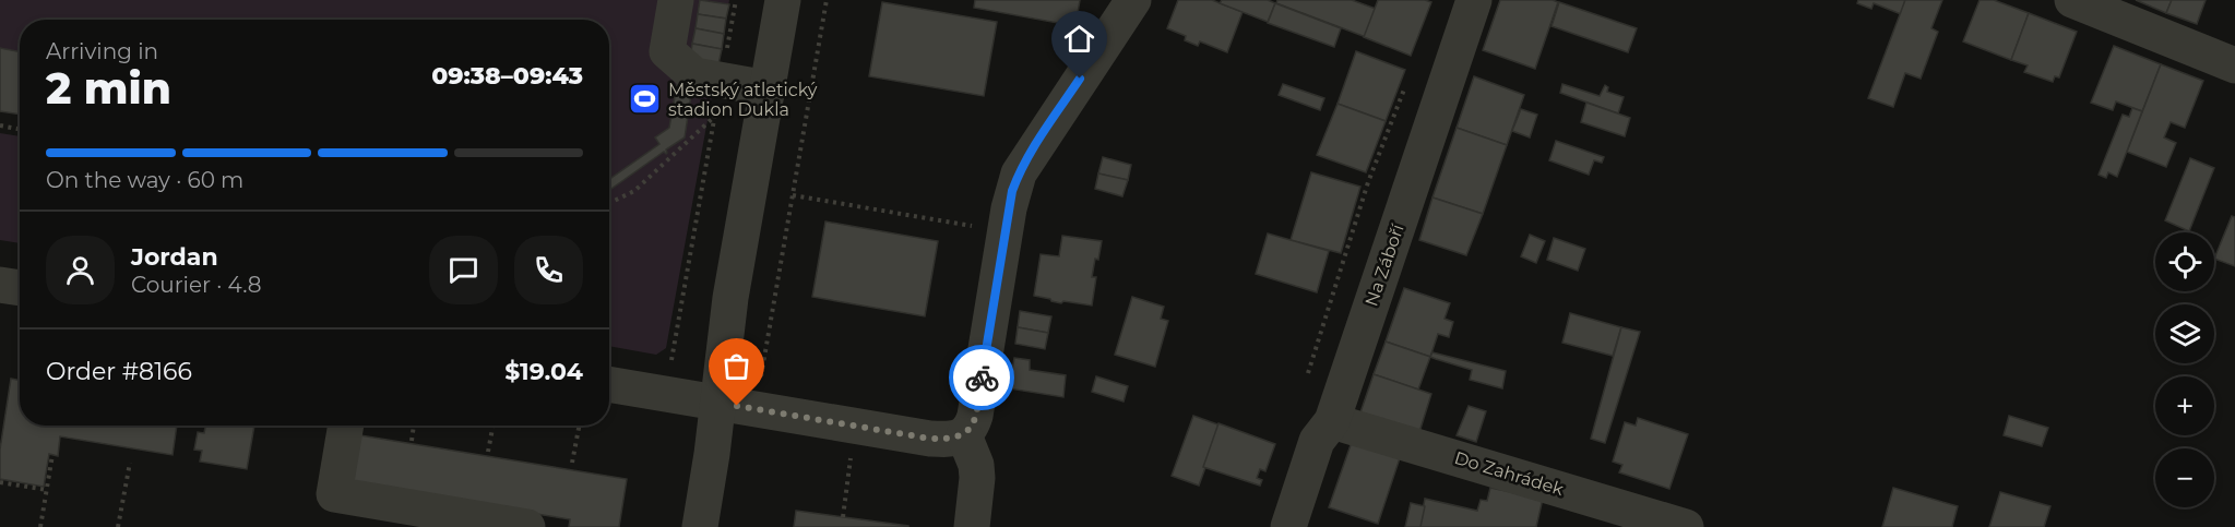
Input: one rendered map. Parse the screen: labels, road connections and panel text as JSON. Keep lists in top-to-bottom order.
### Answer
{
  "streets": {
    "street": ["Na Záboří", "Do Zahrádek"]
  },
  "crossings": [
    ["Na Záboří", "Do Zahrádek"]
  ],
  "places": {
    "sports": ["Městský atletický stadion Dukla"]
  },
  "page": {
    "heading": ["2 min", "Arriving in", "09:38–09:43"],
    "panel": [
      "Jordan",
      "Courier · 4.8",
      "Order #8166",
      "$19.04"
    ],
    "bar": "On the way · 60 m",
    "map_buttons": ["+", "−"]
  }
}
